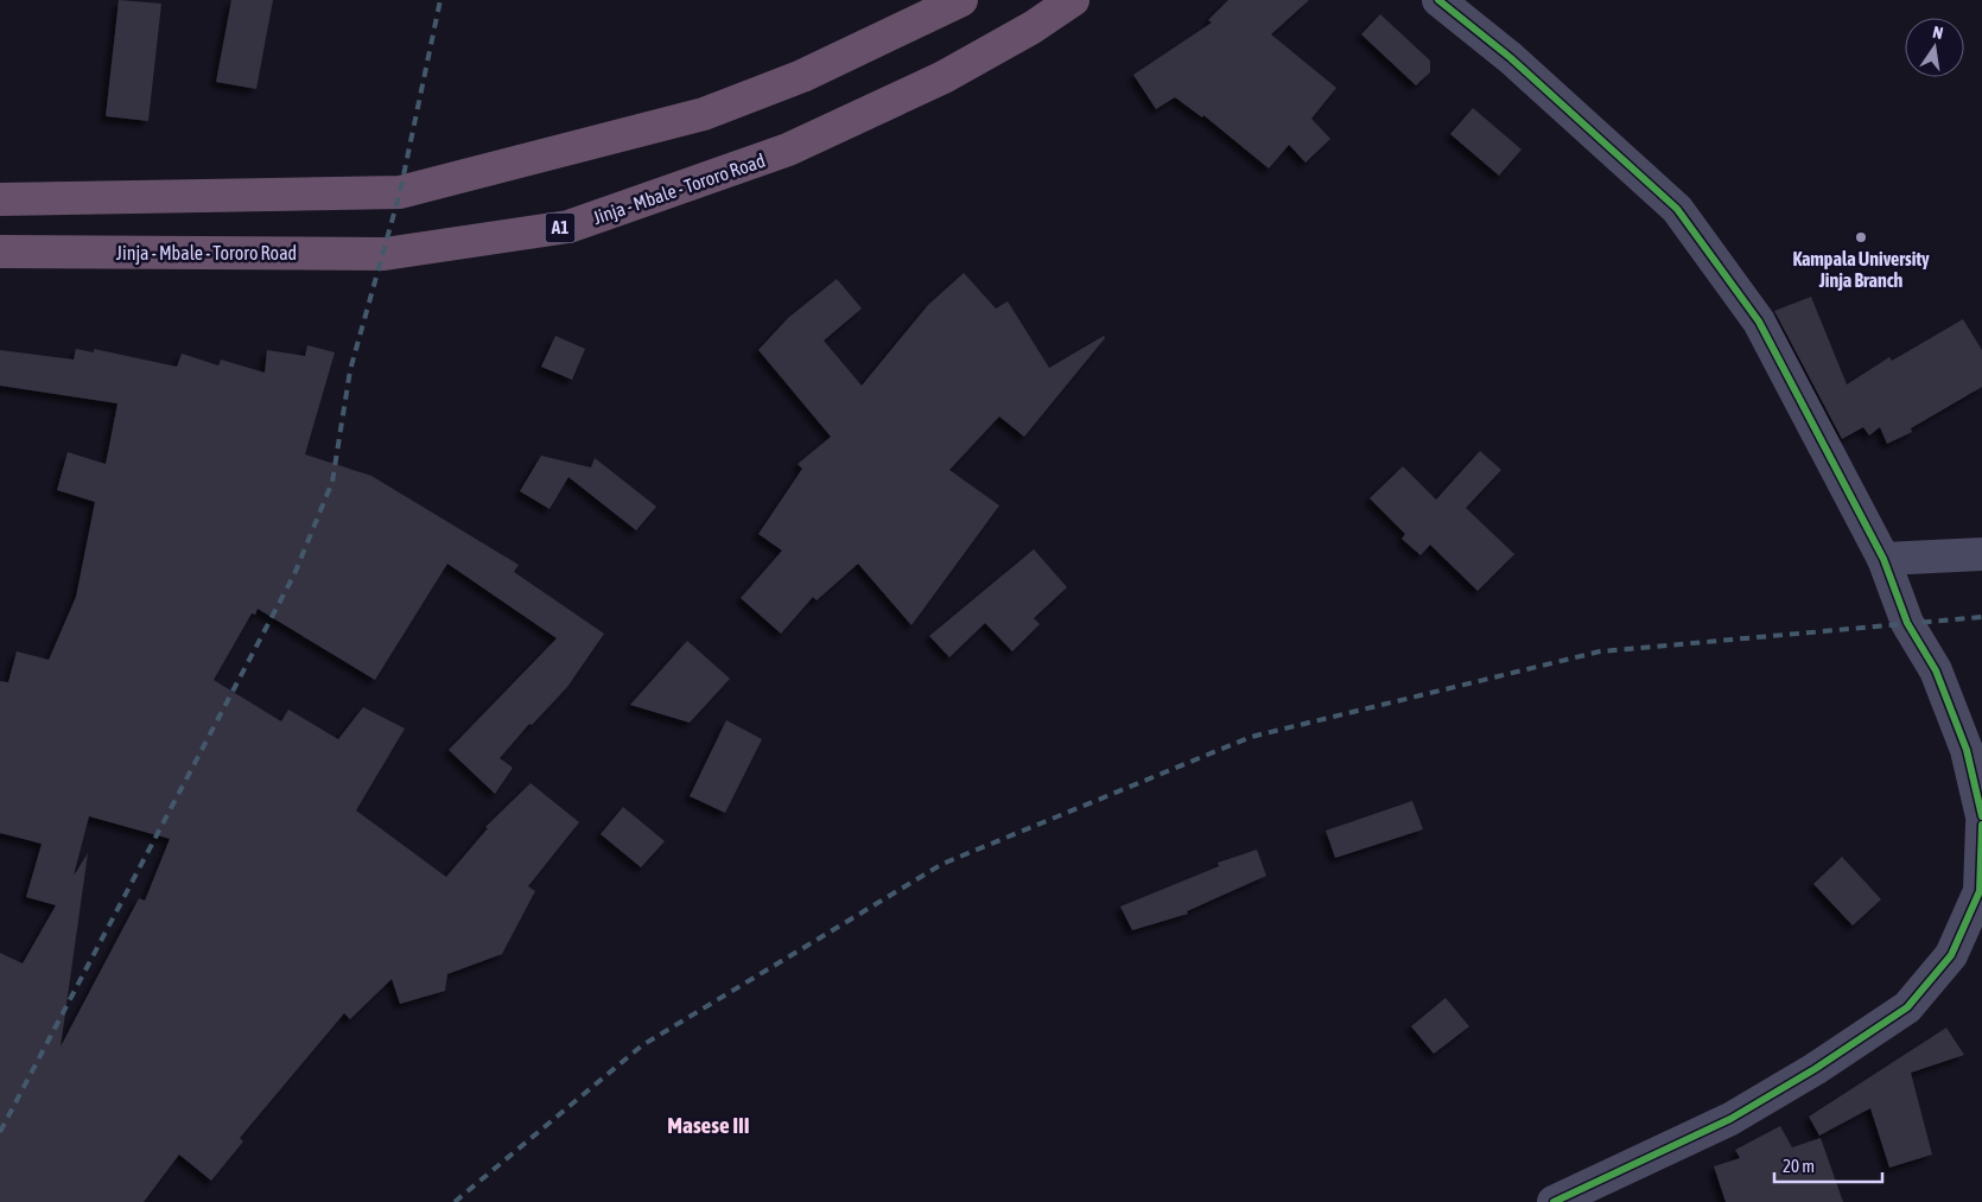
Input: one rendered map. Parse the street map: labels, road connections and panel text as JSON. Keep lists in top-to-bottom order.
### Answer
{
  "streets": {
    "highway": ["Jinja - Mbale - Tororo Road", "A1"]
  },
  "districts": ["Masese III"],
  "places": ["Kampala University Jinja Branch"],
  "scale_bar": "20 m",
  "north": "top"
}
